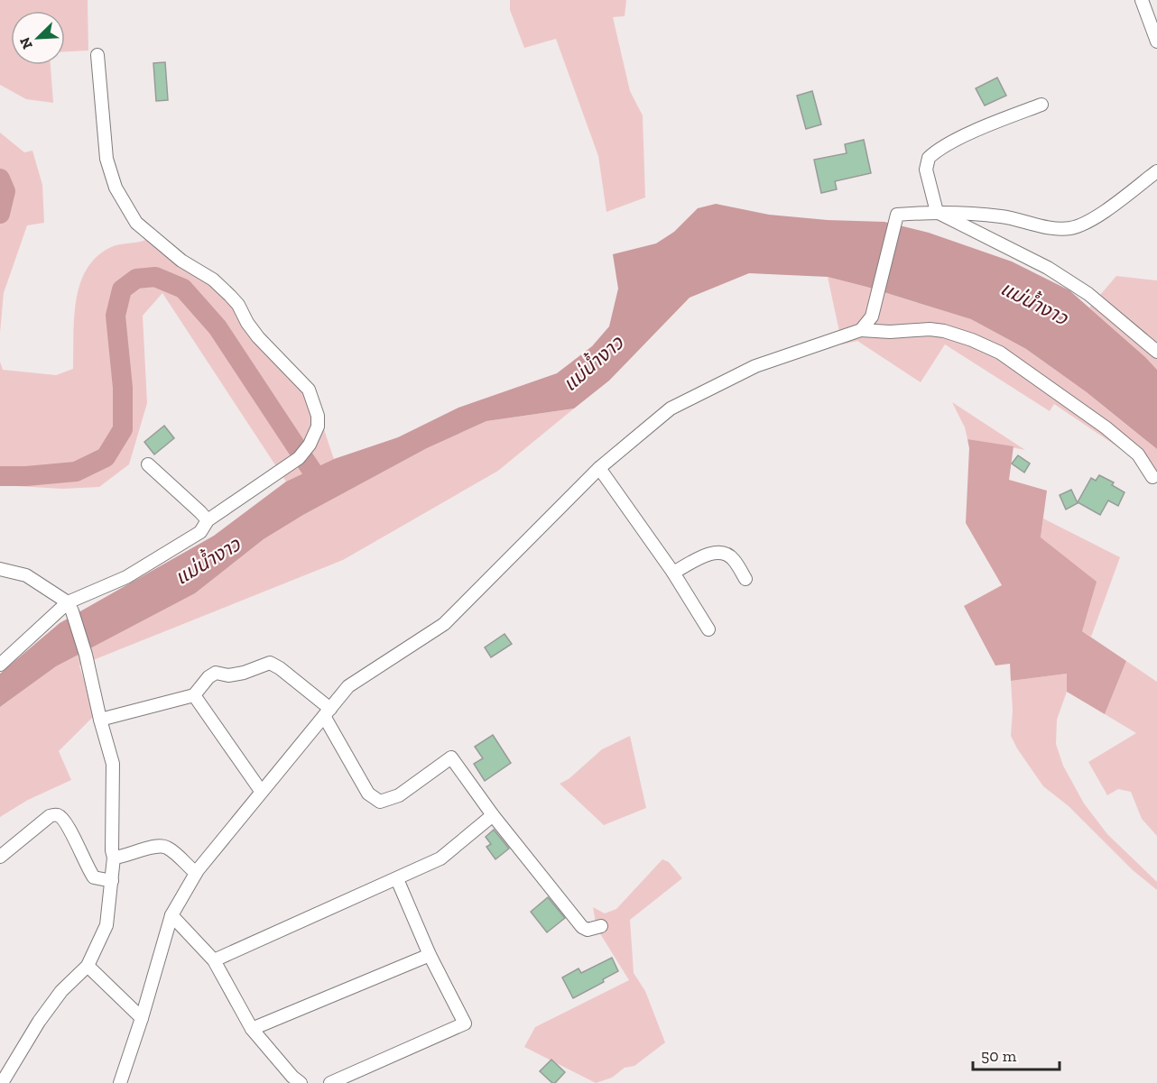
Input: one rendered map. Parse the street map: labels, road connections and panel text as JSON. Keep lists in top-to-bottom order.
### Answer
{
  "water": ["แม่น้ำงาว"],
  "scale_bar": "50 m",
  "north": "bottom left"
}
